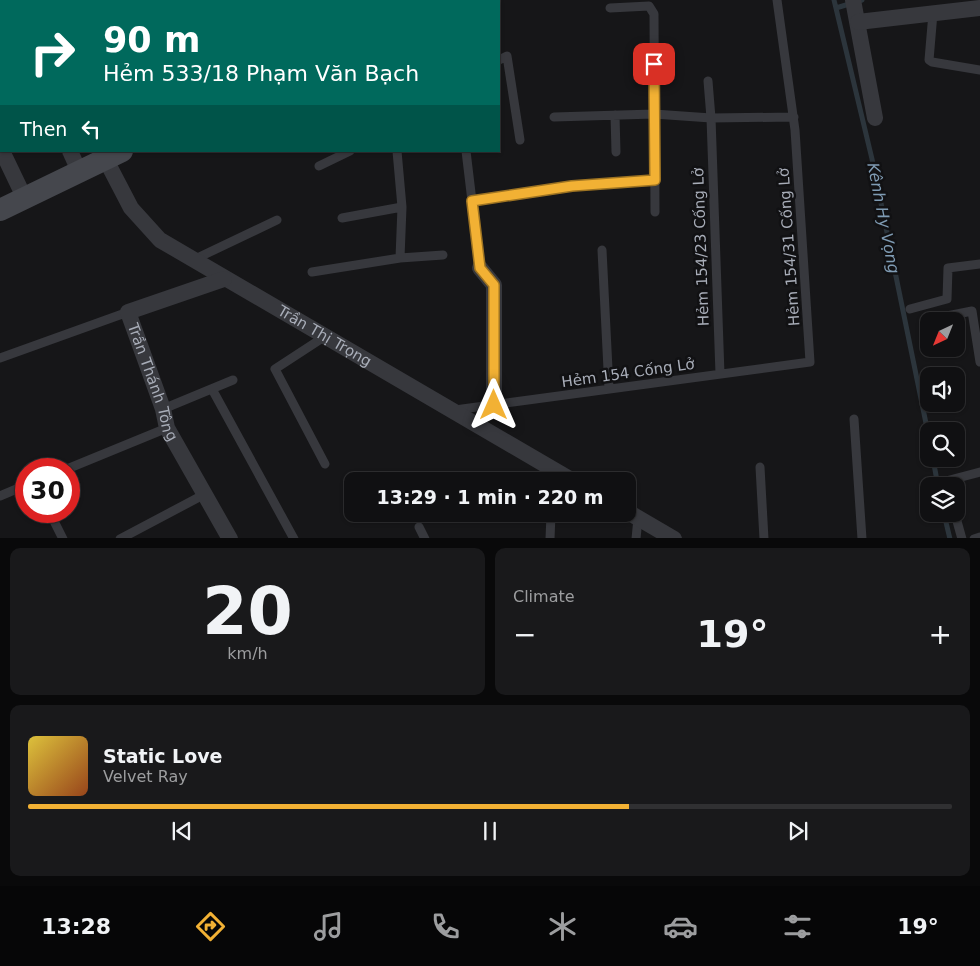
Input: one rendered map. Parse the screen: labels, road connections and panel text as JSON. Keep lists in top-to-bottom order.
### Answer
{
  "streets": {
    "street": ["Trần Thị Trọng", "Trần Thánh Tông"],
    "lane": ["Hẻm 154/23 Cống Lở", "Hẻm 154/31 Cống Lở", "Hẻm 154 Cống Lở"]
  },
  "crossings": [
    ["Hẻm 154/23 Cống Lở", "Hẻm 154 Cống Lở"],
    ["Hẻm 154/31 Cống Lở", "Hẻm 154 Cống Lở"],
    ["Trần Thị Trọng", "Hẻm 154 Cống Lở"],
    ["Trần Thị Trọng", "Trần Thánh Tông"]
  ],
  "water": ["Kênh Hy Vọng"],
  "north": "bottom left",
  "page": {
    "turn": ["90 m", "Hẻm 533/18 Phạm Văn Bạch"],
    "then": "Then",
    "limit": "30",
    "trip": "13:29 · 1 min · 220 m",
    "tile": [
      ["20", "km/h"],
      "Climate"
    ],
    "heat": ["−", "19°", "+"],
    "song": ["Static Love", "Velvet Ray"],
    "tabs": ["13:28", "19°"]
  }
}
